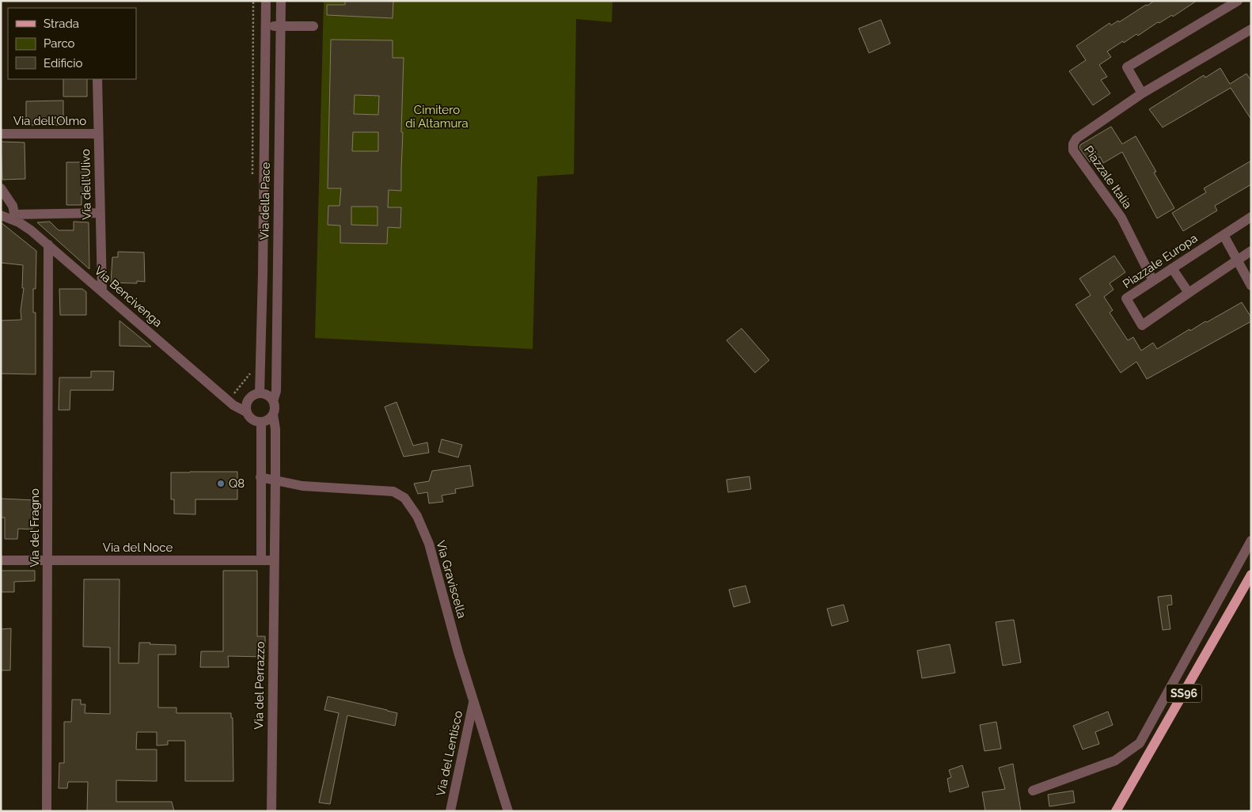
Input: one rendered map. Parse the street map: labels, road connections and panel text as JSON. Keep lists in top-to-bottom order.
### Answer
{
  "streets": {
    "main road": ["SS96"],
    "street": [
      "Via dell'Olmo",
      "Piazzale Italia",
      "Via dell'Ulivo",
      "Via della Pace",
      "Piazzale Europa",
      "Via Bencivenga",
      "Via del Fragno",
      "Via del Noce",
      "Via Graviscella",
      "Via del Perrazzo",
      "Via del Lentisco"
    ]
  },
  "crossings": [
    ["Via dell'Olmo", "Via dell'Ulivo"],
    ["Piazzale Italia", "Piazzale Europa"],
    ["Via dell'Ulivo", "Via Bencivenga"],
    ["Via Bencivenga", "Via del Fragno"],
    ["Via del Fragno", "Via del Noce"],
    ["Via del Noce", "Via del Perrazzo"],
    ["Via Graviscella", "Via del Lentisco"]
  ],
  "parks": ["Cimitero di Altamura"],
  "places": ["Q8"],
  "legend": ["Strada", "Parco", "Edificio"]
}
